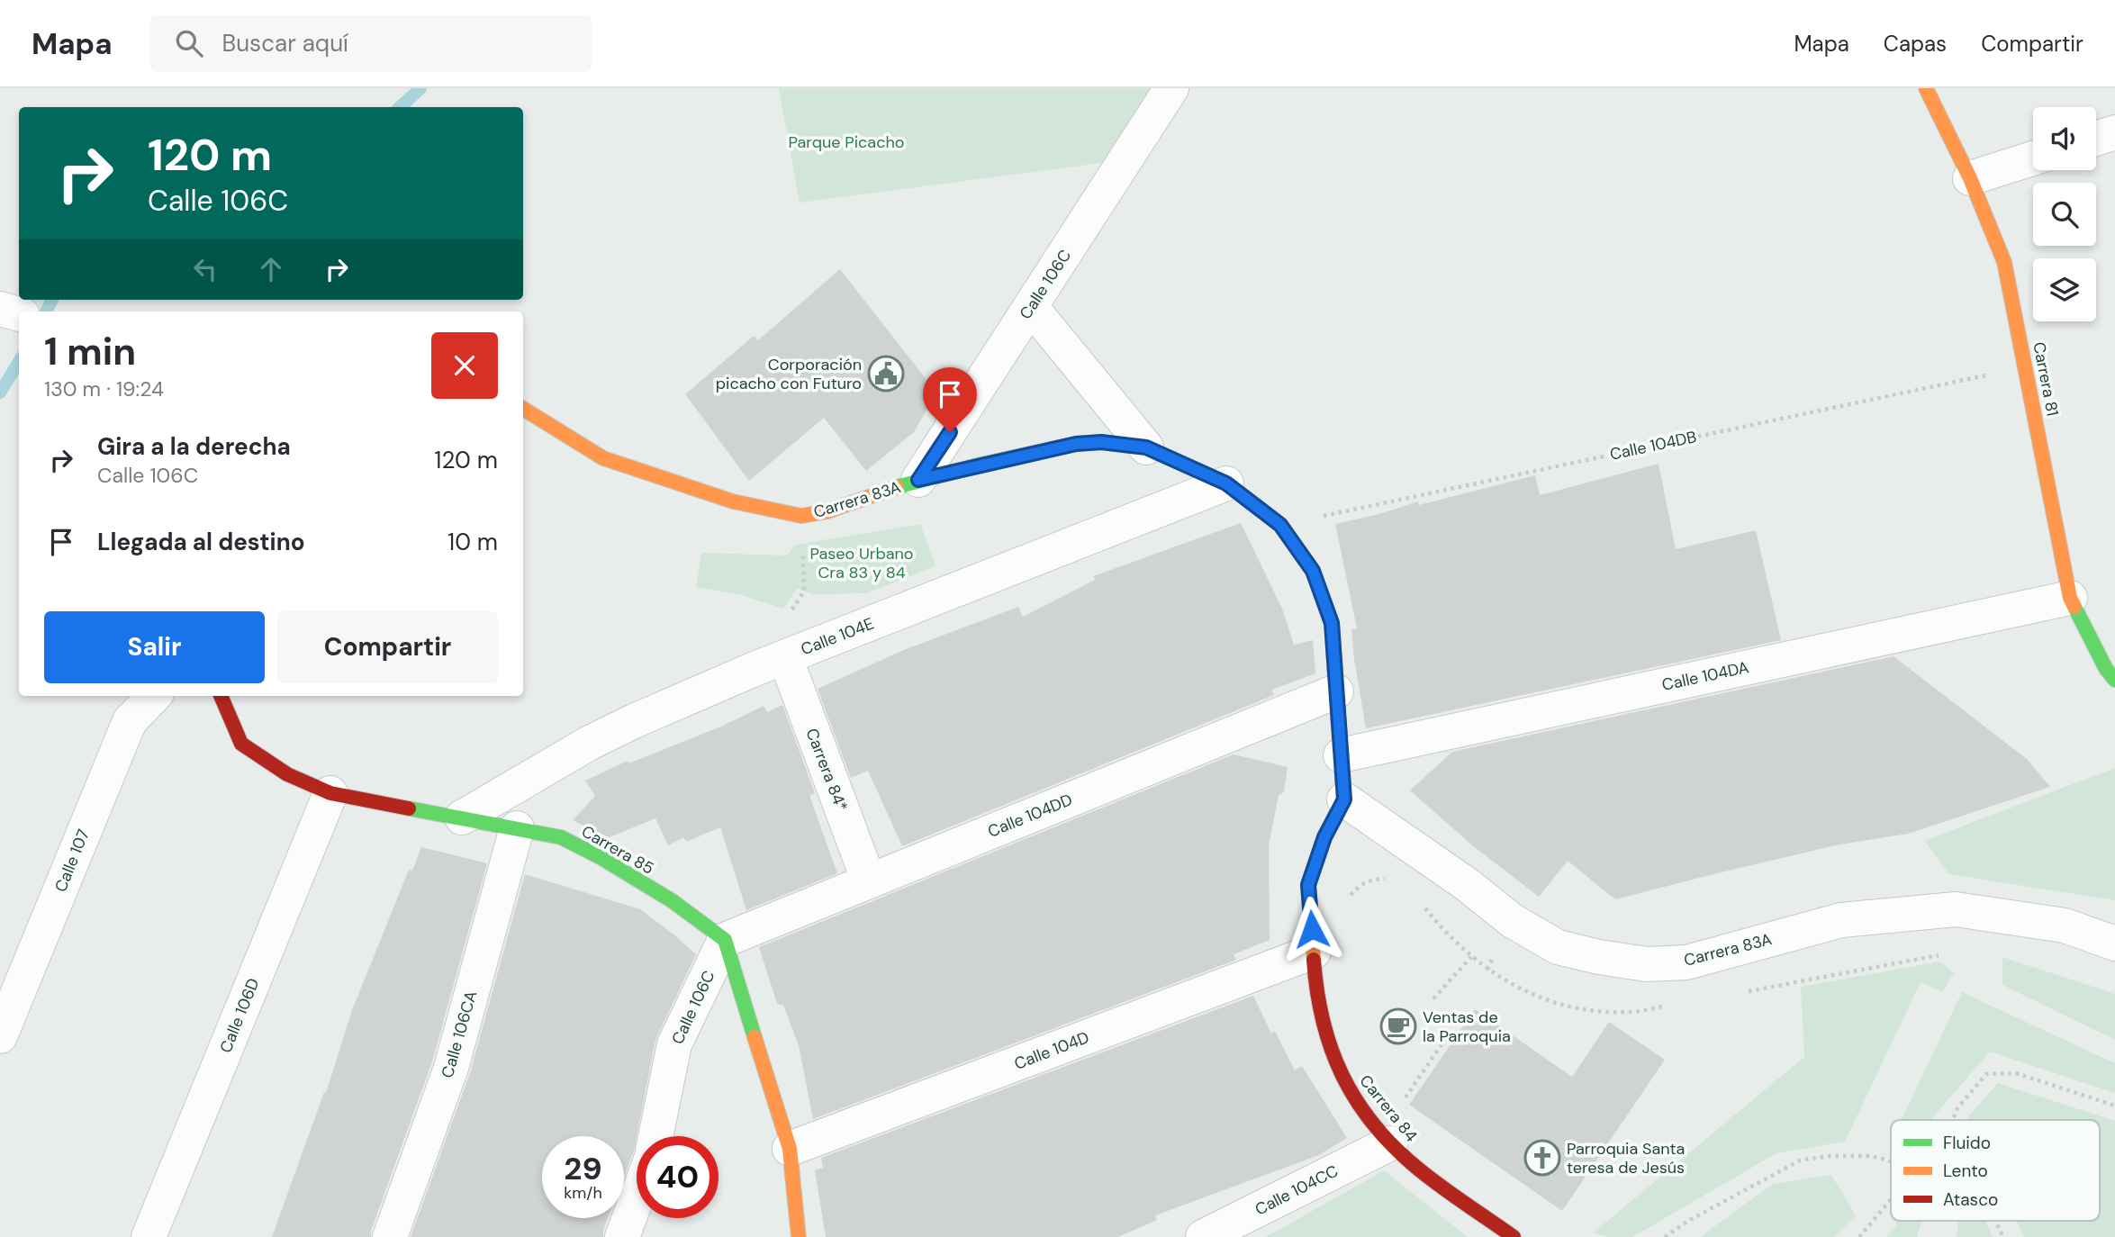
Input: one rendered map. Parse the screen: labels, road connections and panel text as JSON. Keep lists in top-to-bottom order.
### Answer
{
  "streets": {
    "street": [
      "Calle 106C",
      "Carrera 81",
      "Carrera 83A",
      "Calle 104E",
      "Calle 104DA",
      "Carrera 84*",
      "Calle 104DD",
      "Carrera 85",
      "Calle 107",
      "Calle 106D",
      "Calle 106CA",
      "Calle 104D",
      "Carrera 84",
      "Calle 104CC"
    ],
    "path": ["Calle 104DB"]
  },
  "crossings": [
    ["Calle 106C", "Carrera 83A"],
    ["Calle 106C", "Calle 104DD"],
    ["Calle 106C", "Carrera 85"],
    ["Carrera 81", "Calle 104DB"],
    ["Carrera 81", "Calle 104DA"],
    ["Calle 104DB", "Carrera 83A"],
    ["Carrera 83A", "Calle 104E"],
    ["Carrera 83A", "Calle 104DA"],
    ["Carrera 83A", "Calle 104DD"],
    ["Calle 104E", "Carrera 84*"],
    ["Calle 104E", "Carrera 85"],
    ["Carrera 84*", "Calle 104DD"],
    ["Calle 104DD", "Carrera 85"],
    ["Carrera 85", "Calle 106D"],
    ["Carrera 85", "Calle 106CA"],
    ["Calle 104D", "Carrera 84"],
    ["Carrera 84", "Calle 104CC"]
  ],
  "parks": ["Parque Picacho", "Paseo Urbano Cra 83 y 84"],
  "places": {
    "public building": ["Corporación picacho con Futuro"],
    "cafe": ["Ventas de la Parroquia"],
    "church": ["Parroquia Santa teresa de Jesús"]
  },
  "legend": ["Fluido", "Lento", "Atasco"],
  "page": {
    "header": "Mapa",
    "search": "Buscar aquí",
    "nav": ["Mapa", "Capas", "Compartir"],
    "turn": ["120 m", "Calle 106C"],
    "heading": ["1 min", "130 m · 19:24"],
    "list": [
      {
        "name": "Gira a la derecha",
        "note": "Calle 106C",
        "value": "120 m"
      },
      {
        "name": "Llegada al destino",
        "value": "10 m"
      }
    ],
    "buttons": ["Salir", "Compartir"],
    "speed": "29 km/h",
    "limit": "40"
  }
}
